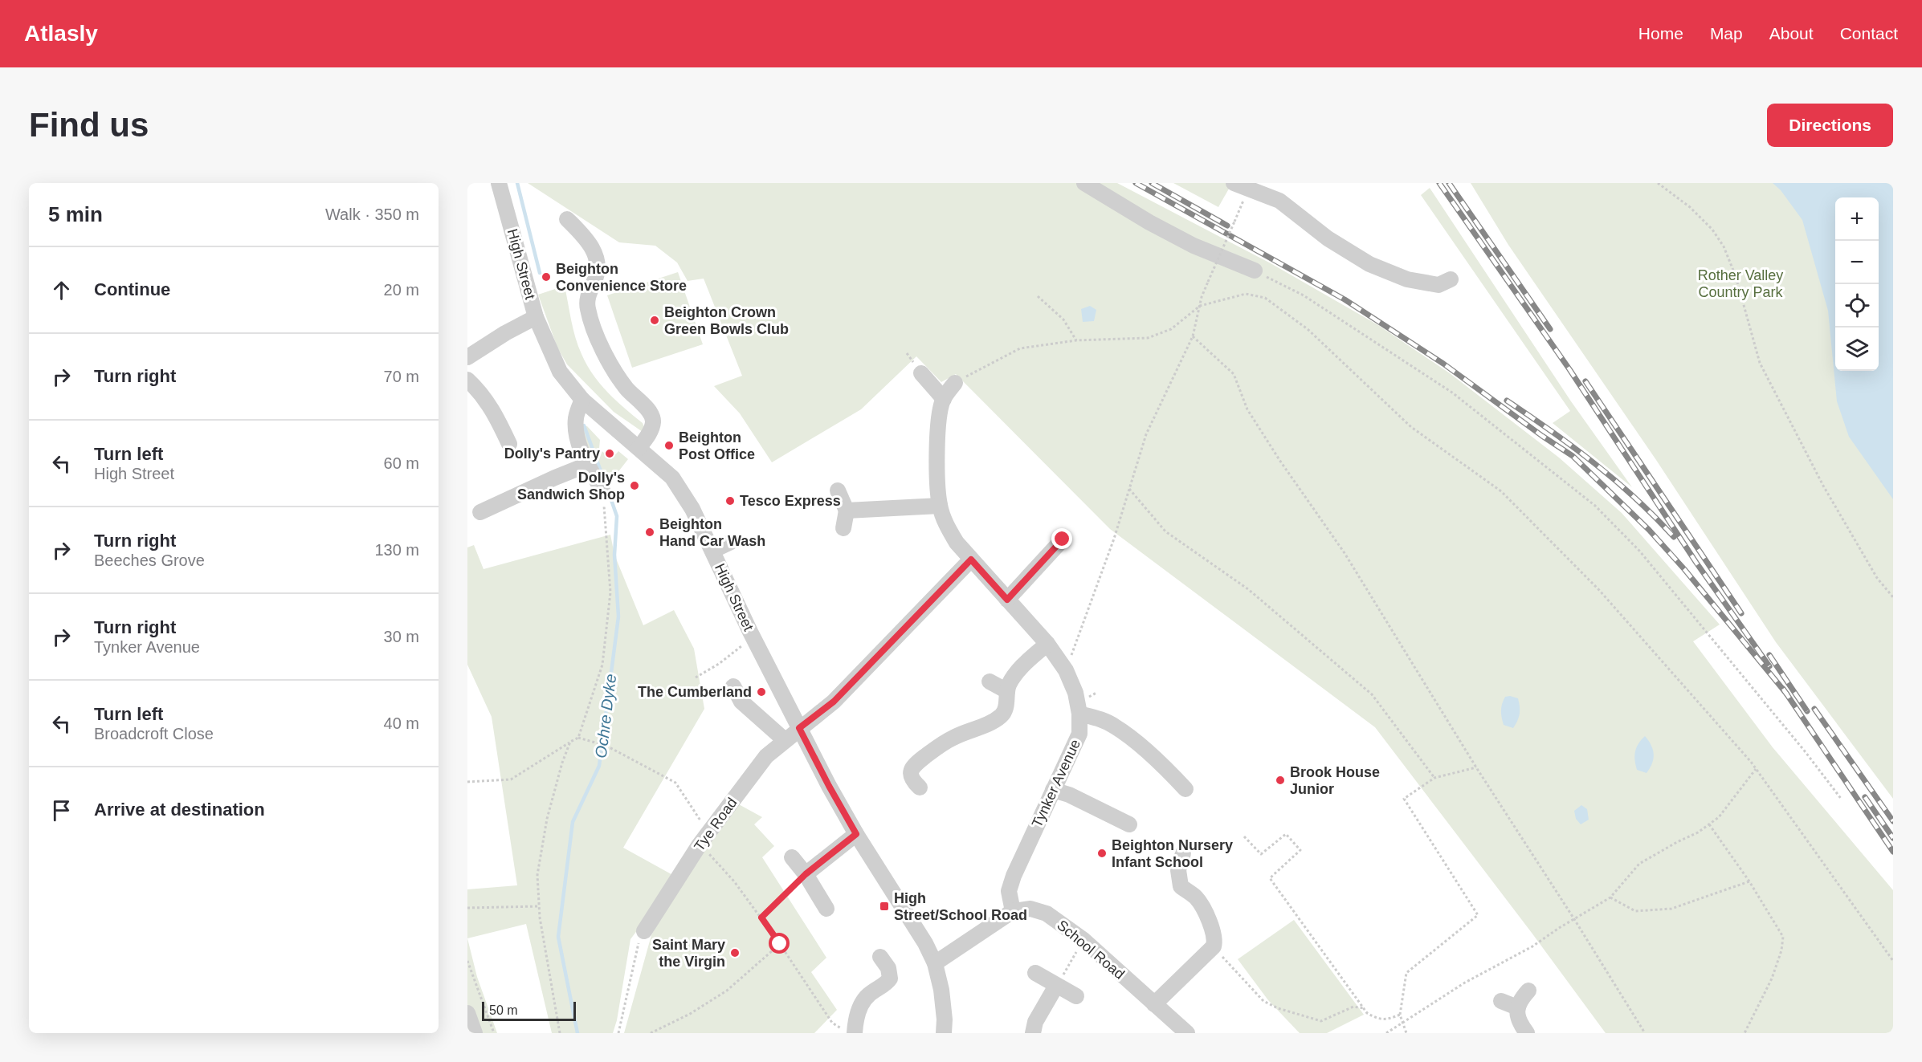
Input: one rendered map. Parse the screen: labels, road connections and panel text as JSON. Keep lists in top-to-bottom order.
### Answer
{
  "streets": {
    "street": [
      "High Street",
      "Tynker Avenue",
      "Tye Road",
      "School Road"
    ]
  },
  "crossings": [
    ["High Street", "Tye Road"],
    ["Tynker Avenue", "Tye Road"],
    ["Tynker Avenue", "School Road"]
  ],
  "water": ["Ochre Dyke"],
  "parks": ["Rother Valley Country Park"],
  "places": {
    "other": [
      "Beighton Convenience Store",
      "Beighton Crown Green Bowls Club",
      "Beighton Post Office",
      "Dolly's Pantry",
      "Dolly's Sandwich Shop",
      "Tesco Express",
      "Beighton Hand Car Wash",
      "The Cumberland",
      "Brook House Junior",
      "Beighton Nursery Infant School",
      "Saint Mary the Virgin"
    ],
    "transit": ["High Street/School Road"]
  },
  "scale_bar": "50 m",
  "page": {
    "header": "Atlasly",
    "nav": [
      "Home",
      "Map",
      "About",
      "Contact"
    ],
    "buttons": "Directions",
    "title": "Find us",
    "heading": ["5 min", "Walk · 350 m"],
    "map_buttons": ["+", "−"],
    "list": [
      ["Continue", "20 m"],
      ["Turn right", "70 m"],
      ["Turn left", "High Street", "60 m"],
      ["Turn right", "Beeches Grove", "130 m"],
      ["Turn right", "Tynker Avenue", "30 m"],
      ["Turn left", "Broadcroft Close", "40 m"],
      "Arrive at destination"
    ],
    "scale": "50 m"
  }
}
